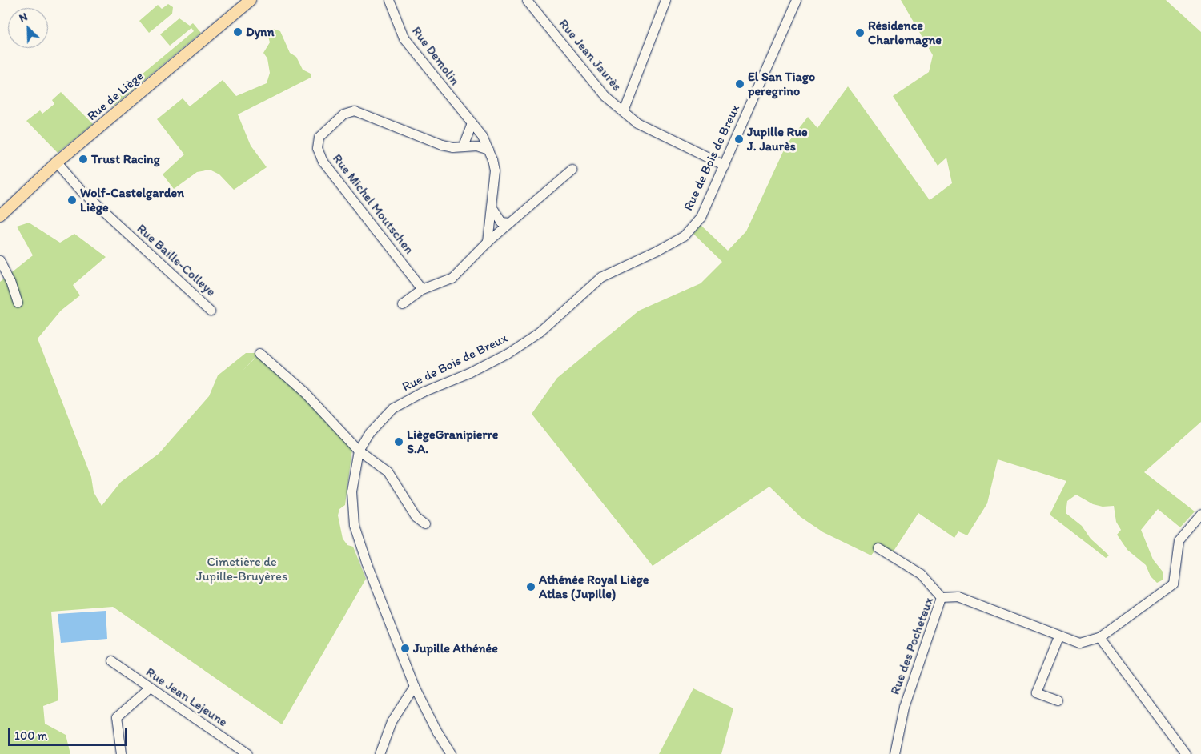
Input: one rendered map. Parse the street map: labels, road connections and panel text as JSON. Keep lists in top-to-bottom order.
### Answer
{
  "streets": {
    "main road": ["Rue de Liège"],
    "street": [
      "Rue Jean Jaurès",
      "Rue Demolin",
      "Rue de Bois de Breux",
      "Rue Michel Moutschen",
      "Rue Baille-Colleye",
      "Rue des Pocheteux",
      "Rue Jean Lejeune"
    ]
  },
  "crossings": [
    ["Rue Jean Jaurès", "Rue de Bois de Breux"],
    ["Rue Demolin", "Rue Michel Moutschen"],
    ["Rue de Liège", "Rue Baille-Colleye"]
  ],
  "parks": ["Cimetière de Jupille-Bruyères"],
  "places": [
    "Dynn",
    "Résidence Charlemagne",
    "El San Tiago peregrino",
    "Jupille Rue J. Jaurès",
    "Trust Racing",
    "Wolf-Castelgarden Liège",
    "LiègeGranipierre S.A.",
    "Athénée Royal Liège Atlas (Jupille)",
    "Jupille Athénée"
  ],
  "scale_bar": "100 m",
  "north": "top left"
}
